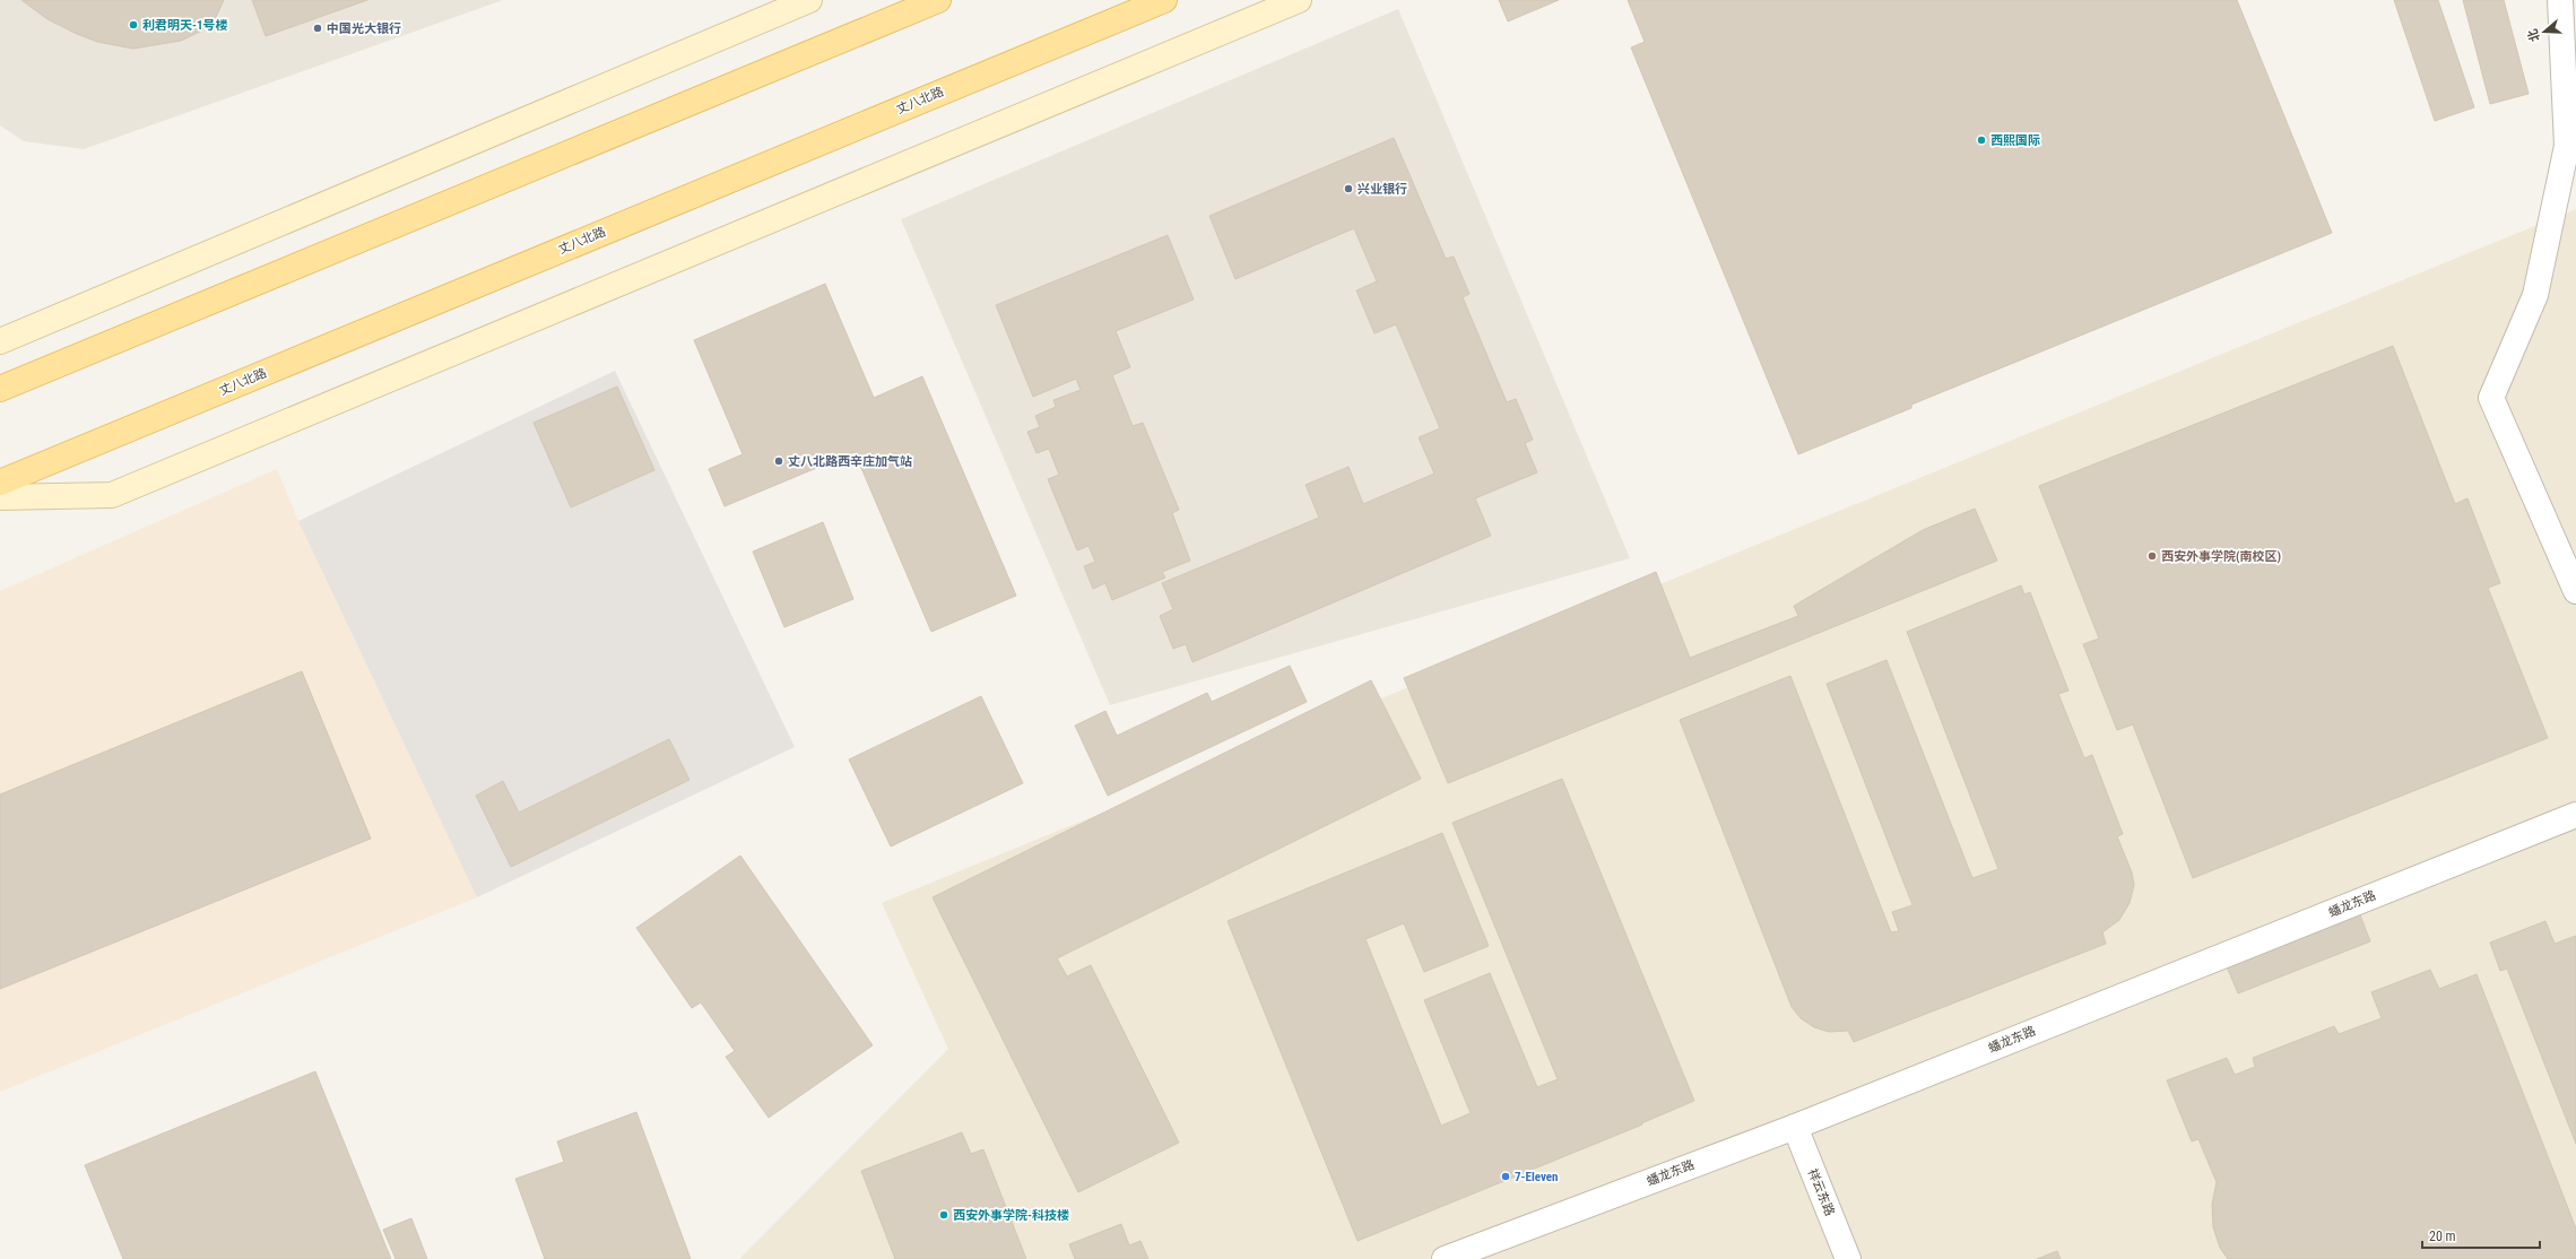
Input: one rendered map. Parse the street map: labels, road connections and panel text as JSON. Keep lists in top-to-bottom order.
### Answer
{
  "streets": {
    "main road": ["丈八北路"],
    "street": ["蟠龙东路", "祥云东路"]
  },
  "crossings": [
    ["蟠龙东路", "祥云东路"]
  ],
  "places": [
    "利君明天-1号楼",
    "中国光大银行",
    "西熙国际",
    "兴业银行",
    "丈八北路西辛庄加气站",
    "西安外事学院(南校区)",
    "7-Eleven",
    "西安外事学院-科技楼"
  ],
  "scale_bar": "20 m",
  "north": "left"
}
